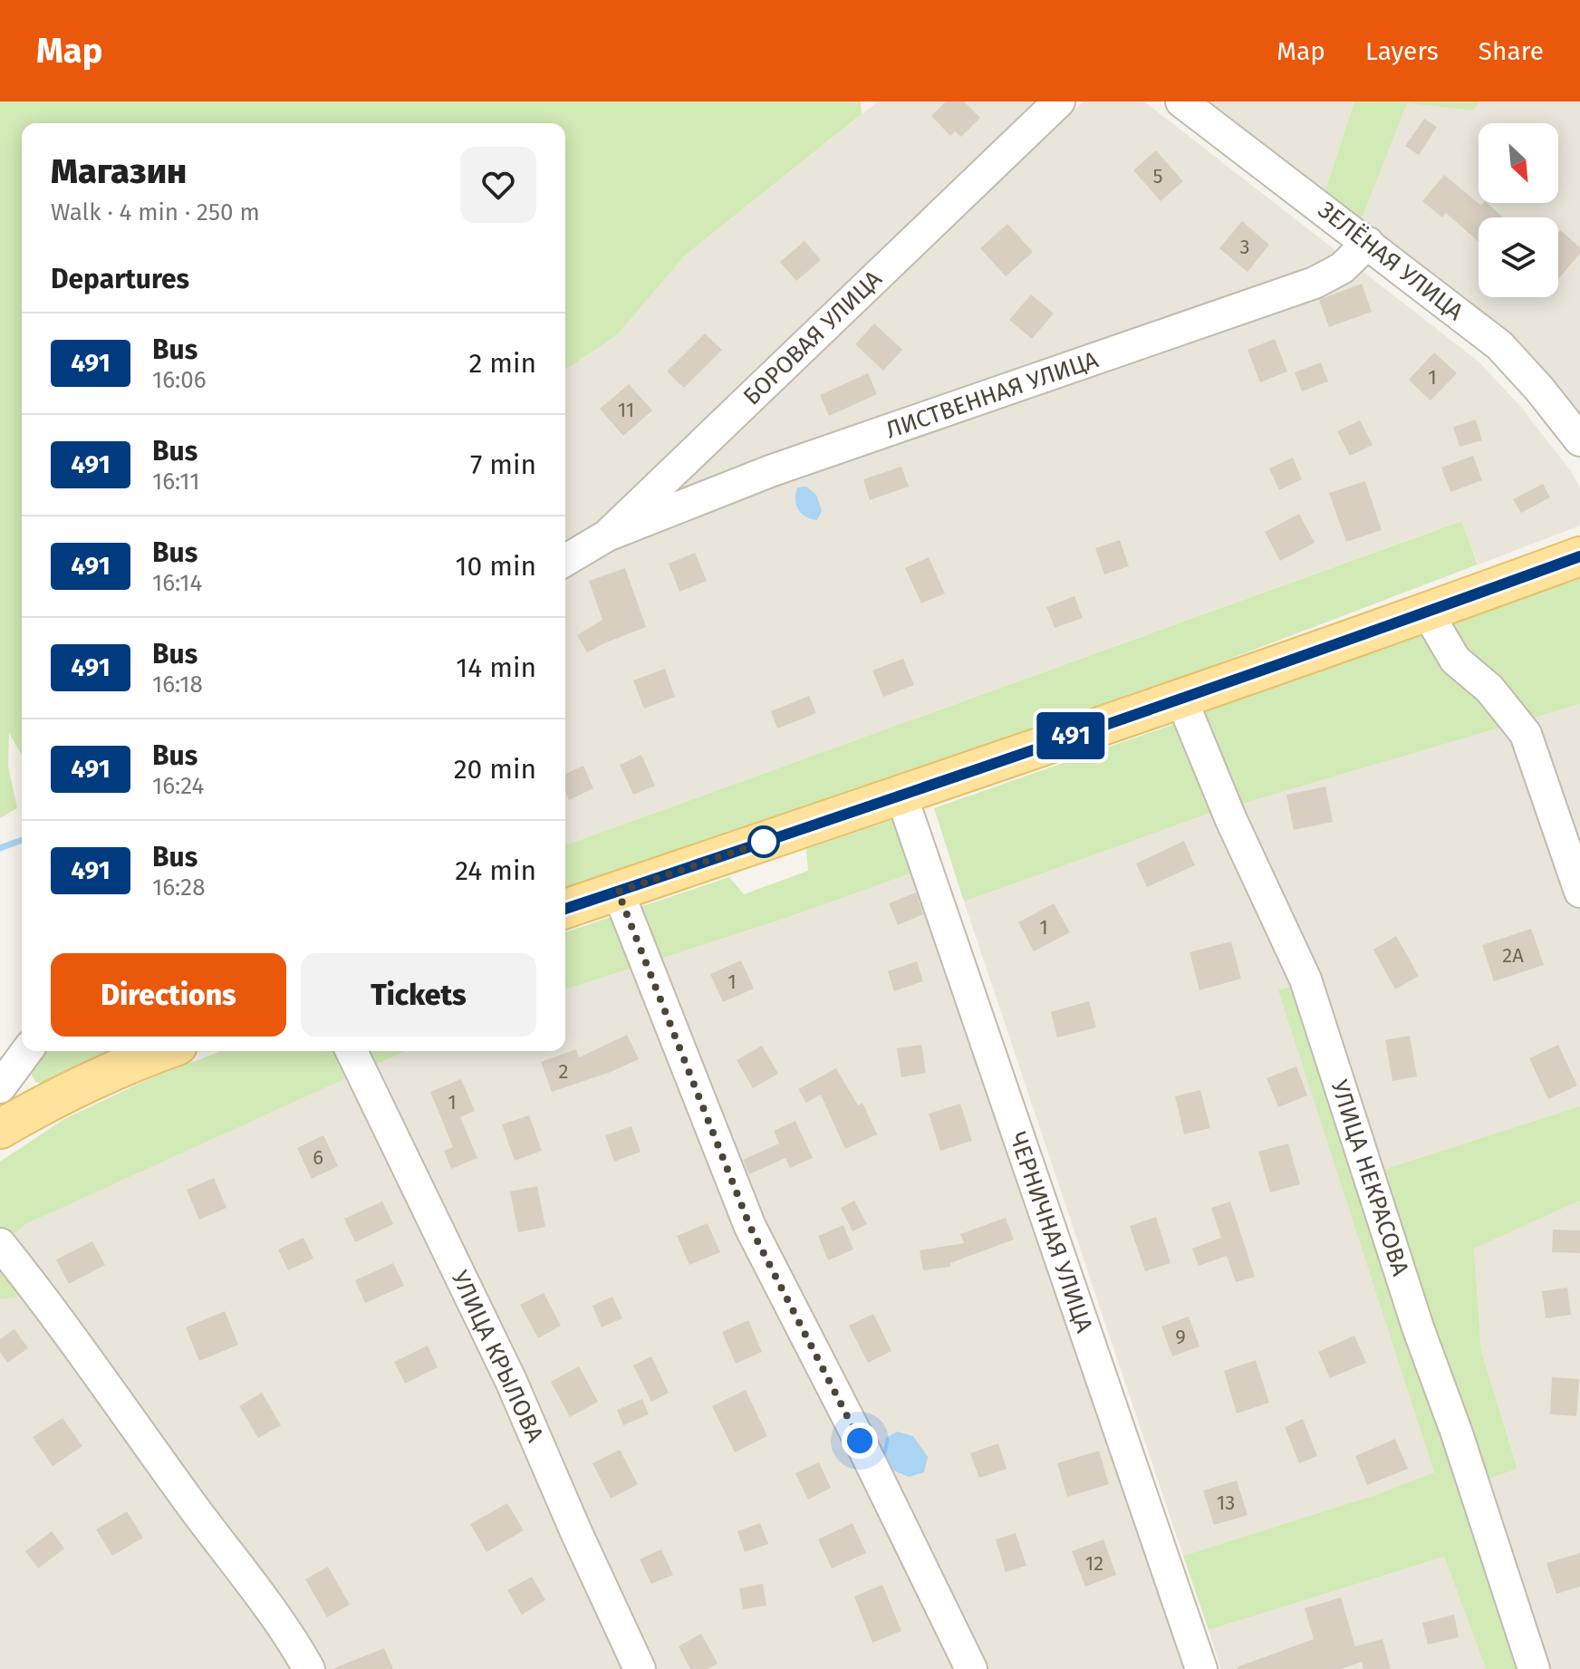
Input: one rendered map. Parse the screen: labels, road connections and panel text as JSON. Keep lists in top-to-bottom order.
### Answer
{
  "streets": {
    "street": [
      "ЗЕЛЁНАЯ УЛИЦА",
      "БОРОВАЯ УЛИЦА",
      "ЛИСТВЕННАЯ УЛИЦА",
      "УЛИЦА НЕКРАСОВА",
      "ЧЕРНИЧНАЯ УЛИЦА",
      "УЛИЦА КРЫЛОВА"
    ]
  },
  "crossings": [
    ["ЗЕЛЁНАЯ УЛИЦА", "ЛИСТВЕННАЯ УЛИЦА"],
    ["БОРОВАЯ УЛИЦА", "ЛИСТВЕННАЯ УЛИЦА"]
  ],
  "lines": ["bus line 491"],
  "house_numbers": [
    "5",
    "3",
    "1",
    "11",
    "1",
    "2А",
    "1",
    "2",
    "1",
    "6",
    "9",
    "13",
    "12"
  ],
  "north": "bottom right",
  "page": {
    "header": "Map",
    "nav": ["Map", "Layers", "Share"],
    "on_map": "491",
    "heading": [
      ["Магазин", "Walk · 4 min · 250 m"],
      "Departures"
    ],
    "list": [
      {
        "mark": "491",
        "name": "Bus",
        "note": "16:06",
        "value": "2 min"
      },
      {
        "mark": "491",
        "name": "Bus",
        "note": "16:11",
        "value": "7 min"
      },
      {
        "mark": "491",
        "name": "Bus",
        "note": "16:14",
        "value": "10 min"
      },
      {
        "mark": "491",
        "name": "Bus",
        "note": "16:18",
        "value": "14 min"
      },
      {
        "mark": "491",
        "name": "Bus",
        "note": "16:24",
        "value": "20 min"
      },
      {
        "mark": "491",
        "name": "Bus",
        "note": "16:28",
        "value": "24 min"
      }
    ],
    "buttons": ["Directions", "Tickets"]
  }
}
